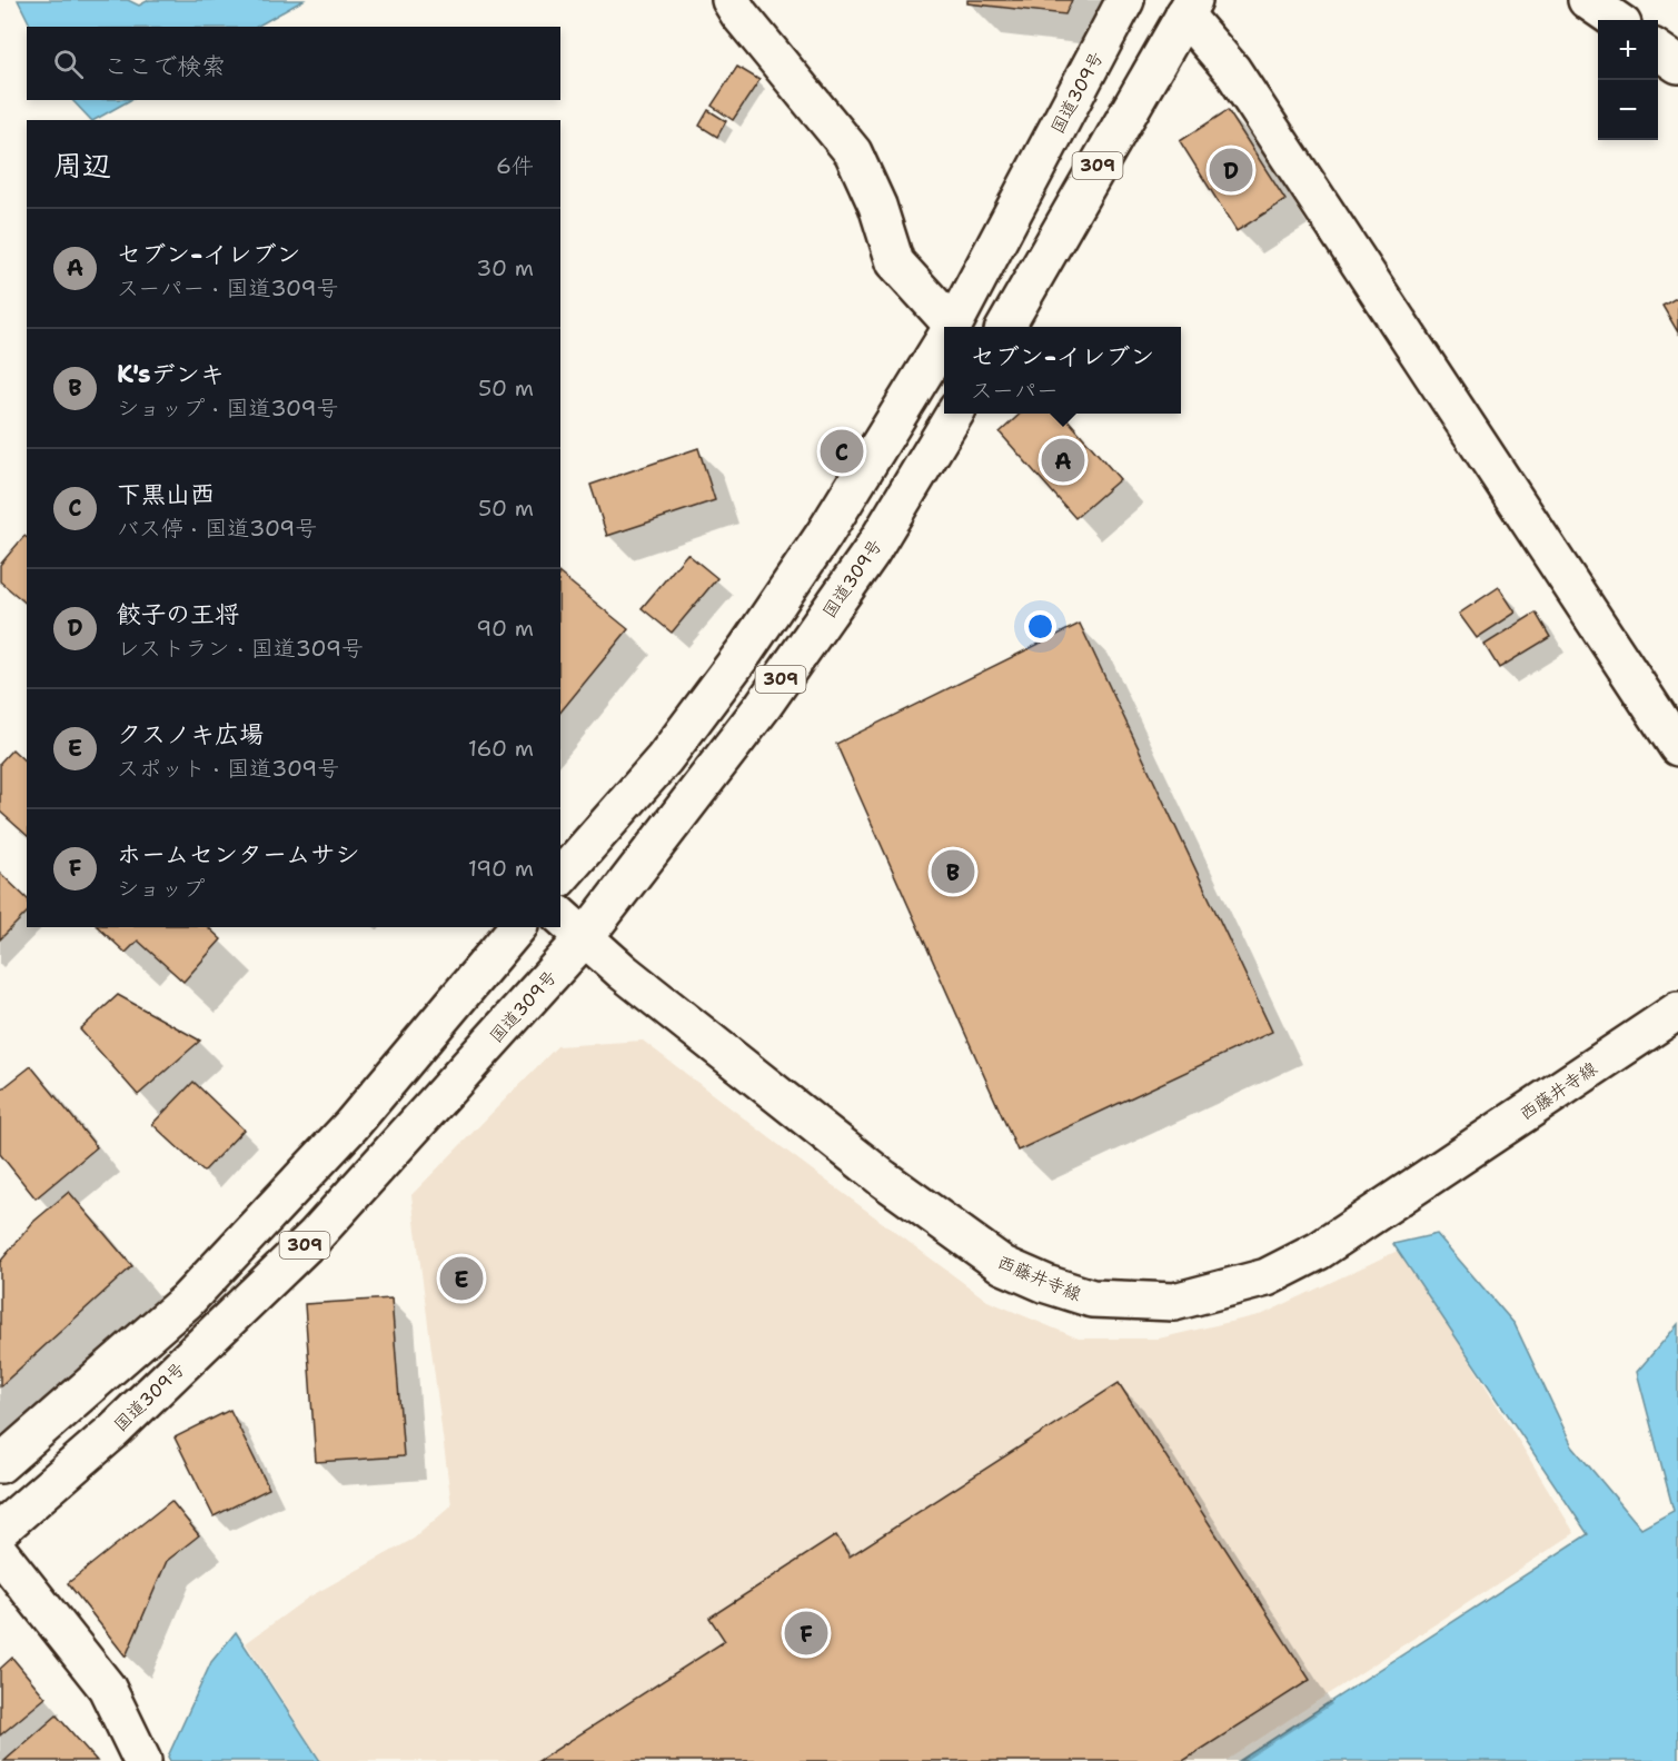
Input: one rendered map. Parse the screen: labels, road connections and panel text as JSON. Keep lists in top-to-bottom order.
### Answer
{
  "streets": {
    "main road": ["国道309号", "309", "西藤井寺線"]
  },
  "crossings": [
    ["国道309号", "西藤井寺線"]
  ],
  "page": {
    "map_buttons": ["+", "−"],
    "search": "ここで検索",
    "heading": ["周辺", "6件"],
    "pins": [
      "D",
      "C",
      "A",
      "B",
      "E",
      "F"
    ],
    "list": [
      {
        "mark": "A",
        "name": "セブン-イレブン",
        "note": "スーパー · 国道309号",
        "value": "30 m"
      },
      {
        "mark": "B",
        "name": "K'sデンキ",
        "note": "ショップ · 国道309号",
        "value": "50 m"
      },
      {
        "mark": "C",
        "name": "下黒山西",
        "note": "バス停 · 国道309号",
        "value": "50 m"
      },
      {
        "mark": "D",
        "name": "餃子の王将",
        "note": "レストラン · 国道309号",
        "value": "90 m"
      },
      {
        "mark": "E",
        "name": "クスノキ広場",
        "note": "スポット · 国道309号",
        "value": "160 m"
      },
      {
        "mark": "F",
        "name": "ホームセンタームサシ",
        "note": "ショップ",
        "value": "190 m"
      }
    ],
    "popup": ["セブン-イレブン", "スーパー"]
  }
}
